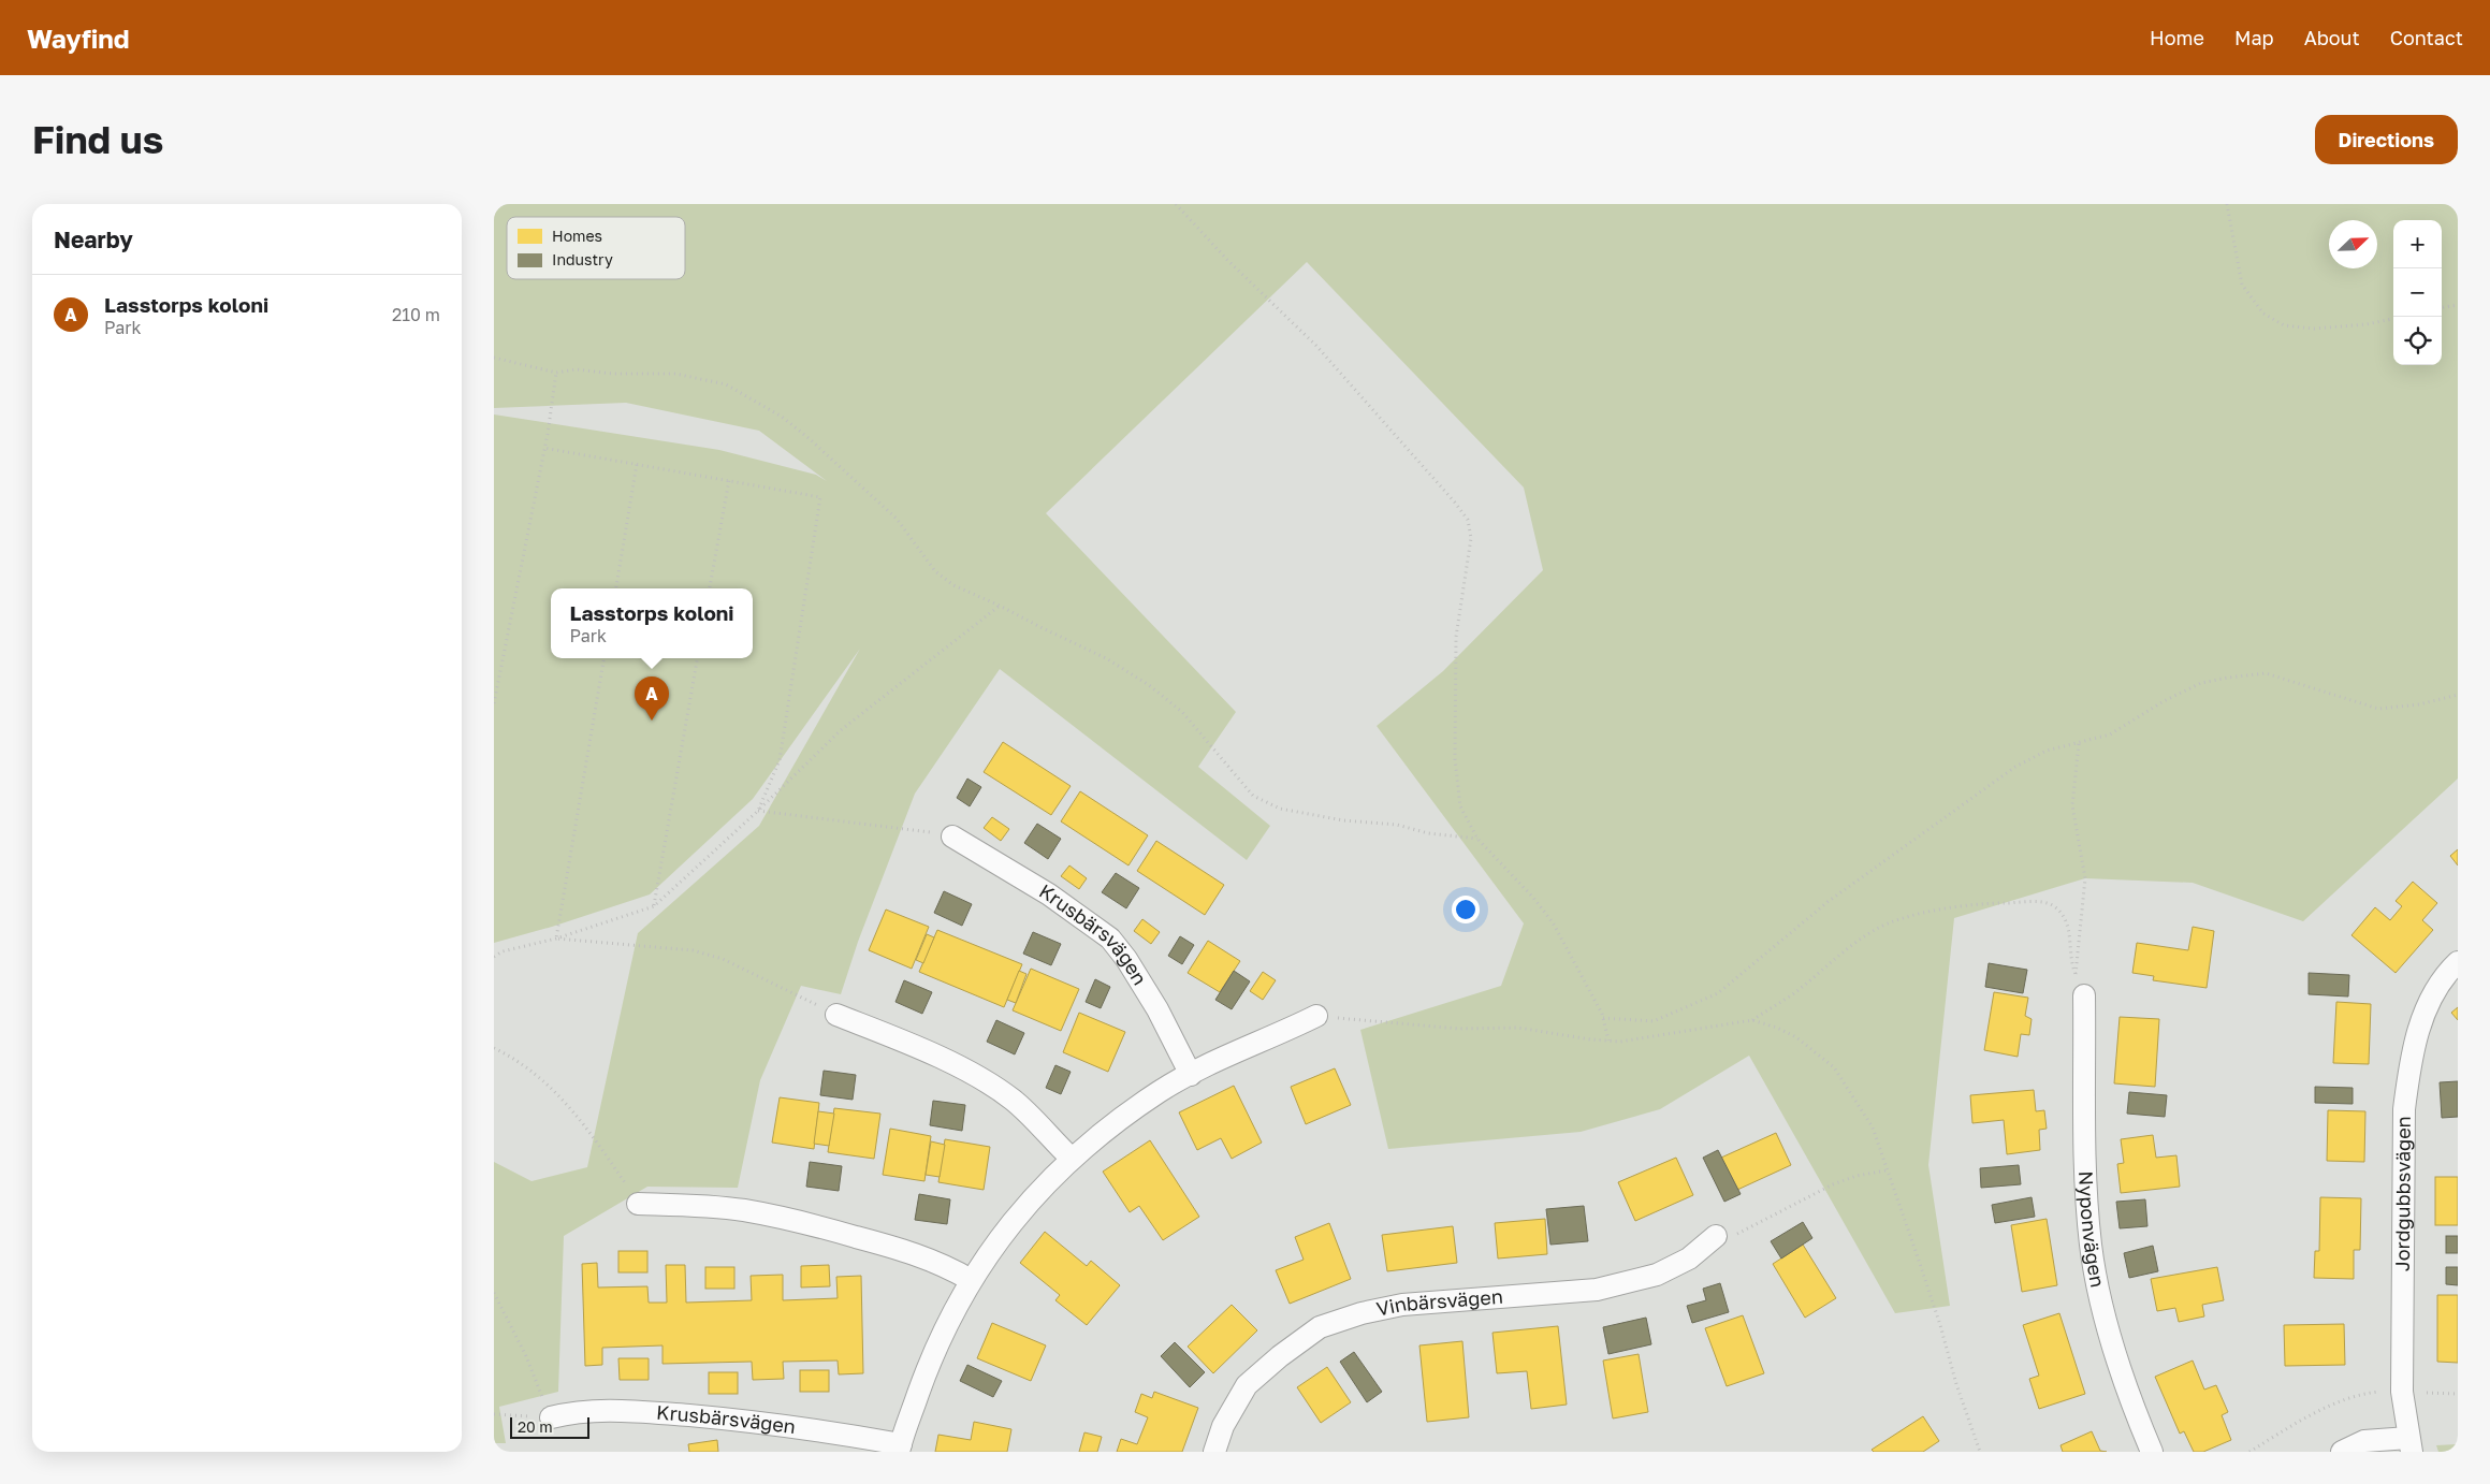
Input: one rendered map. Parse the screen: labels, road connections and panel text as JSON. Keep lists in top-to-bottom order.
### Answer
{
  "streets": {
    "street": [
      "Krusbärsvägen",
      "Jordgubbsvägen",
      "Nyponvägen",
      "Vinbärsvägen"
    ]
  },
  "legend": ["Homes", "Industry"],
  "scale_bar": "20 m",
  "north": "top right",
  "page": {
    "header": "Wayfind",
    "nav": [
      "Home",
      "Map",
      "About",
      "Contact"
    ],
    "buttons": "Directions",
    "title": "Find us",
    "heading": "Nearby",
    "map_buttons": ["+", "−"],
    "list": [
      {
        "mark": "A",
        "name": "Lasstorps koloni",
        "note": "Park",
        "value": "210 m"
      }
    ],
    "popup": ["Lasstorps koloni", "Park"],
    "pins": "A",
    "scale": "20 m"
  }
}
